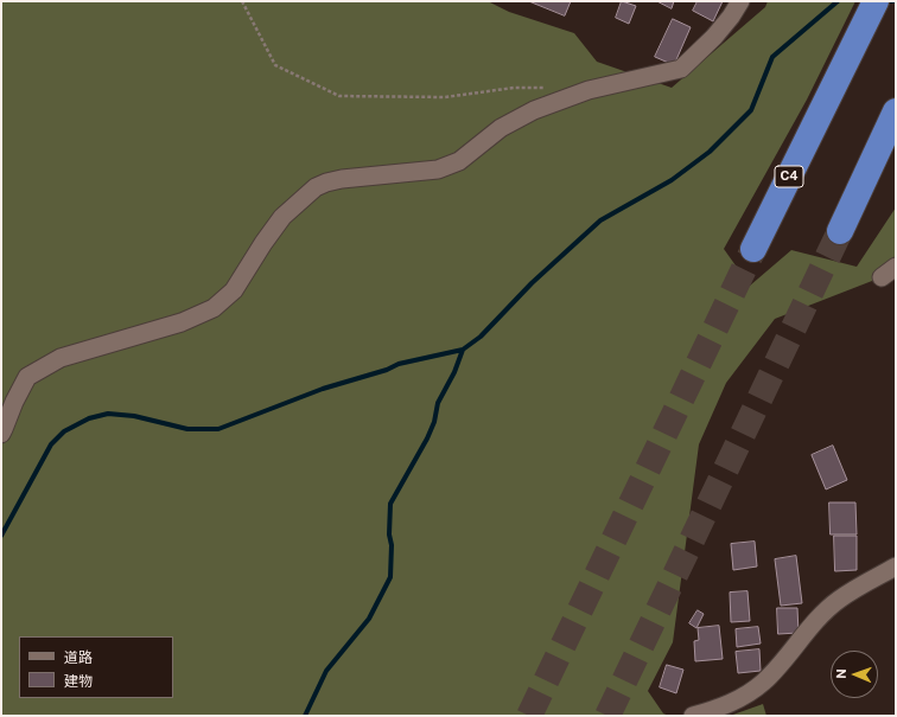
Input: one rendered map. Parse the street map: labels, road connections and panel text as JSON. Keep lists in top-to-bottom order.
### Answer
{
  "streets": {
    "highway": ["C4"]
  },
  "legend": ["道路", "建物"],
  "north": "left"
}
